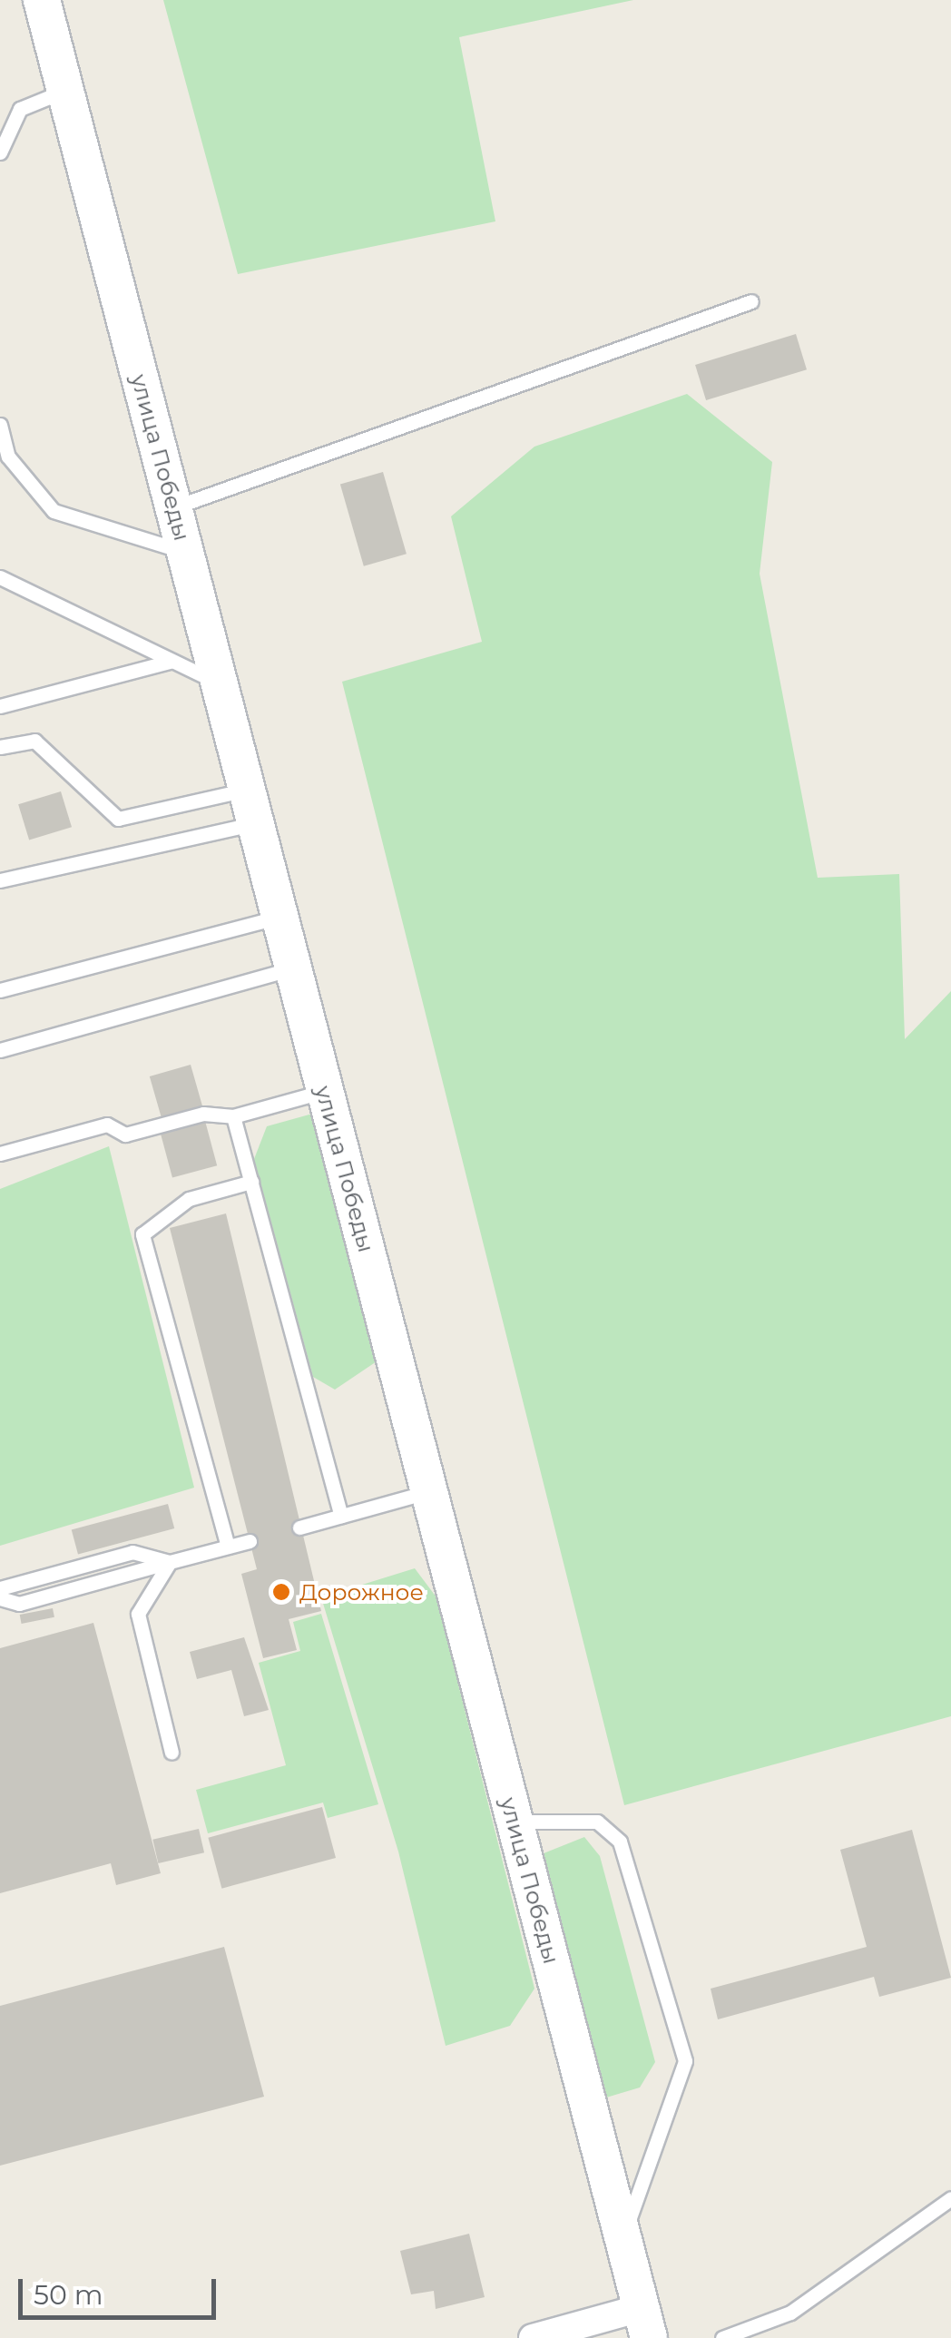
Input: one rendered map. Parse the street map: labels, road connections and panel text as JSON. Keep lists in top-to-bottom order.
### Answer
{
  "streets": {
    "main road": ["улица Победы"]
  },
  "places": ["Дорожное"],
  "scale_bar": "50 m"
}
